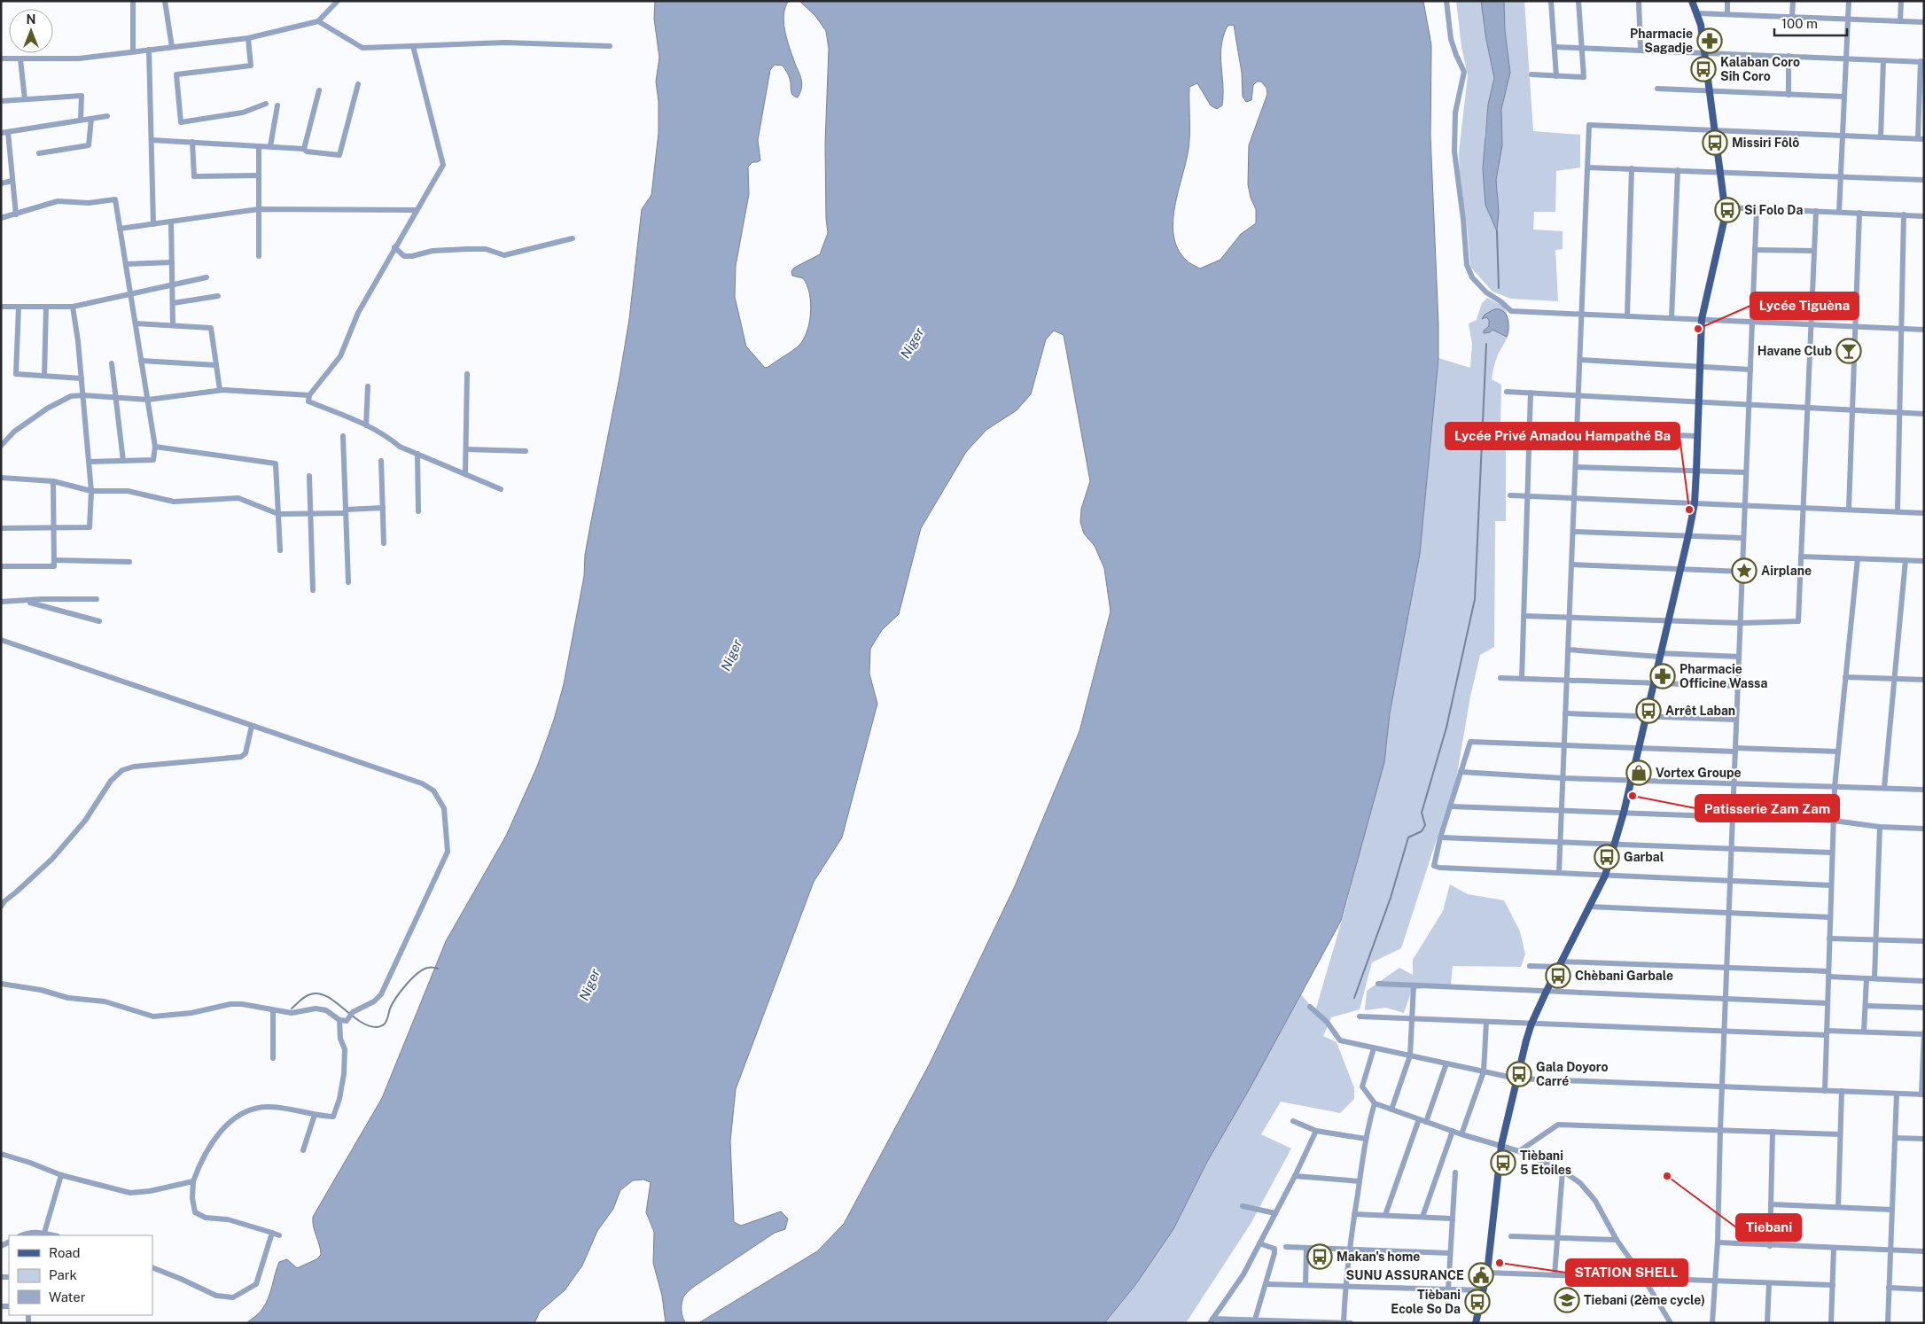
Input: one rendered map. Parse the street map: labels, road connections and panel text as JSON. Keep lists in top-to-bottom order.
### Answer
{
  "water": ["Niger"],
  "places": {
    "pharmacy": ["Pharmacie Sagadje", "Pharmacie Officine Wassa"],
    "bus stop": [
      "Kalaban Coro Sih Coro",
      "Missiri Fôlô",
      "Si Folo Da",
      "Arrêt Laban",
      "Garbal",
      "Chèbani Garbale",
      "Gala Doyoro Carré",
      "Tièbani 5 Etoiles",
      "Makan's home",
      "Tièbani Ecole So Da"
    ],
    "other": [
      "Lycée Tiguèna",
      "Lycée Privé Amadou Hampathé Ba",
      "Patisserie Zam Zam",
      "Tiebani",
      "STATION SHELL"
    ],
    "bar": ["Havane Club"],
    "place": ["Airplane"],
    "shop": ["Vortex Groupe"],
    "public building": ["SUNU ASSURANCE"],
    "school or university": ["Tiebani (2ème cycle)"]
  },
  "legend": ["Road", "Park", "Water"],
  "scale_bar": "100 m",
  "north": "top"
}
